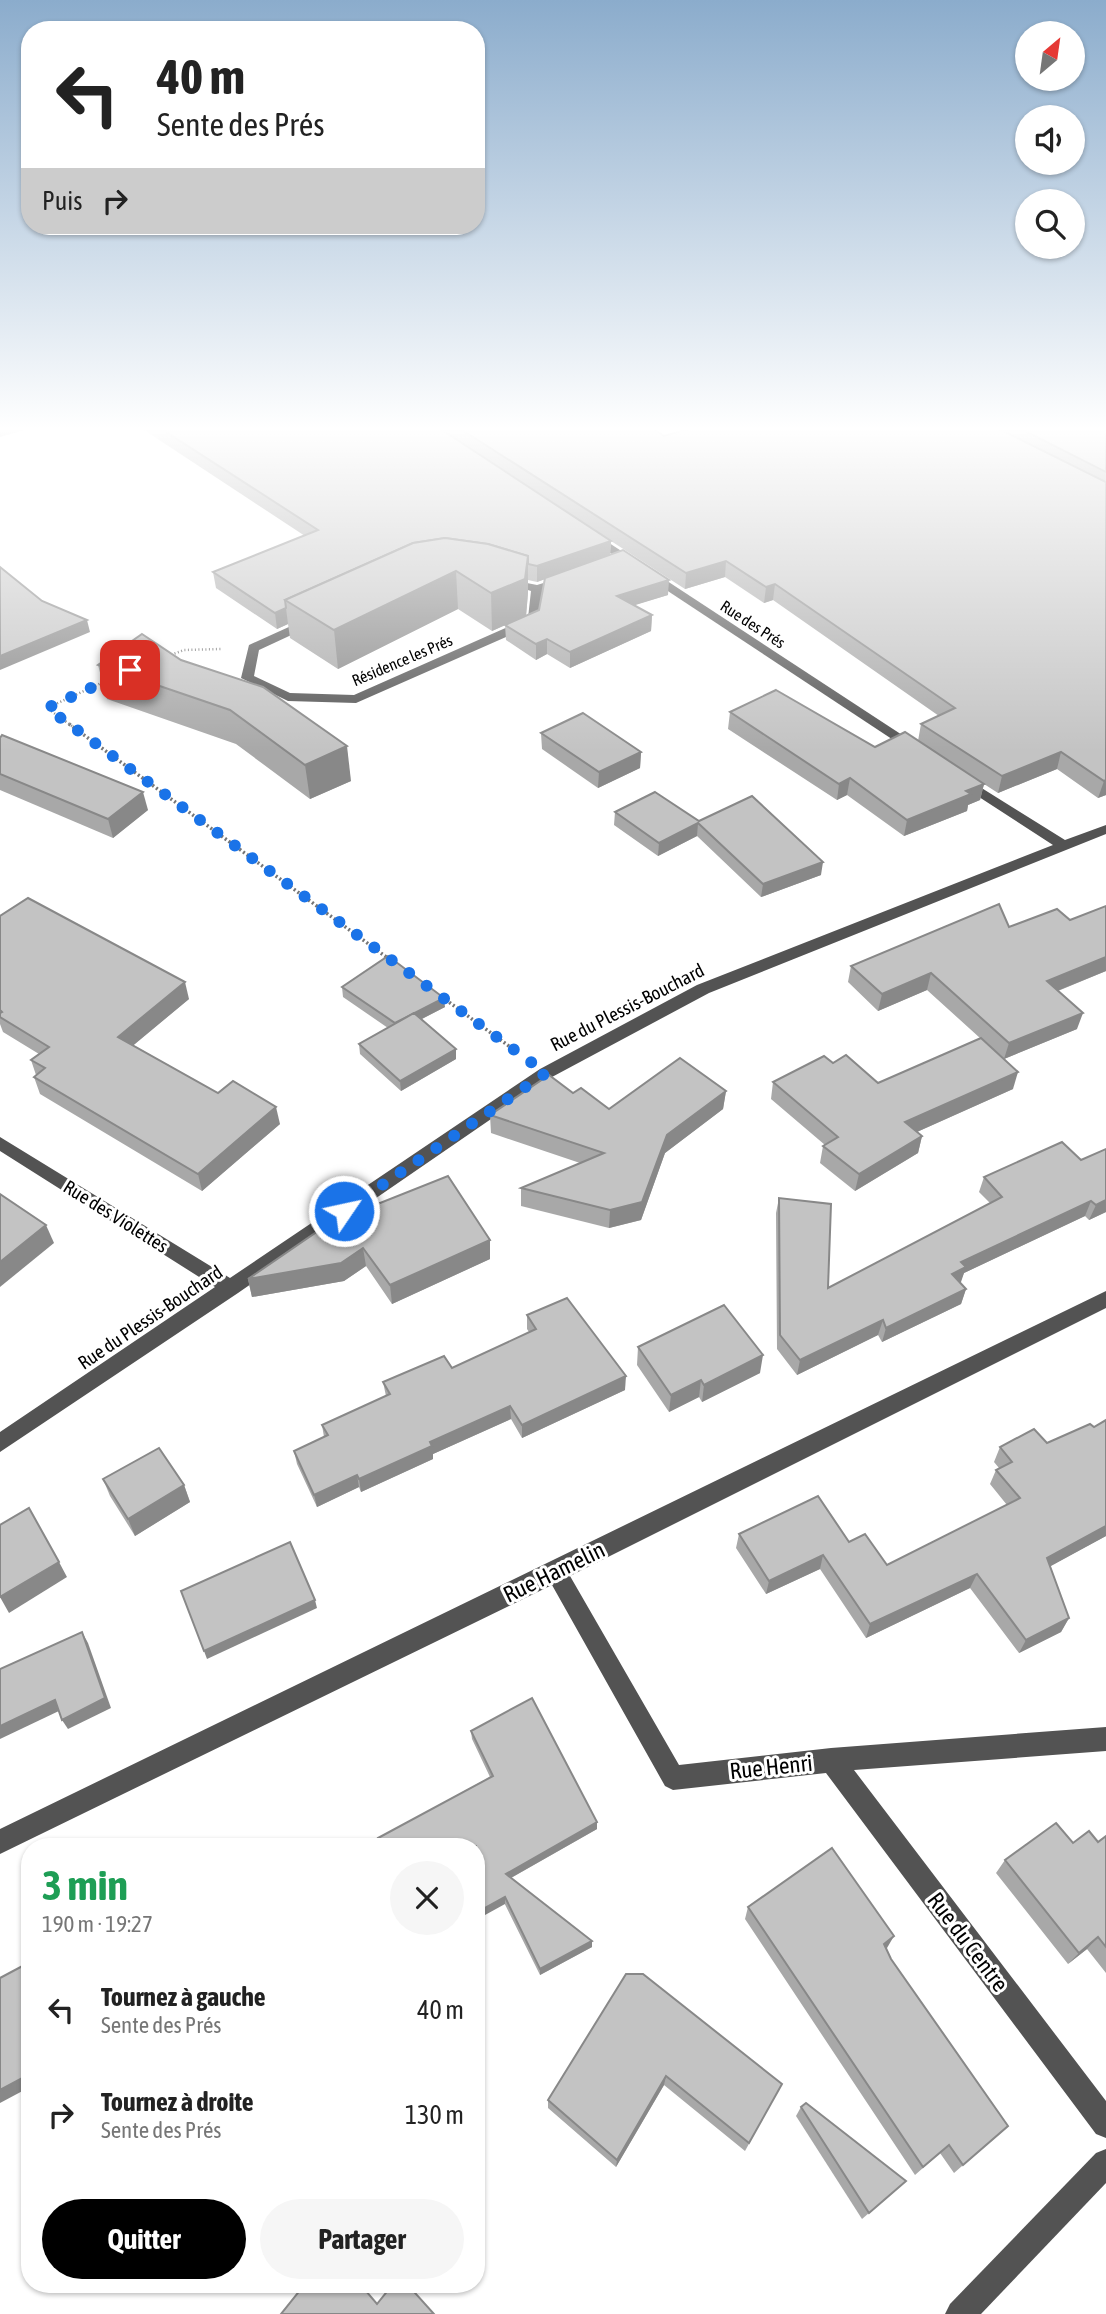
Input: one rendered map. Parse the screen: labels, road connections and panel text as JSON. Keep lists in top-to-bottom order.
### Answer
{
  "streets": {
    "street": [
      "Rue des Prés",
      "Résidence les Prés",
      "Rue du Plessis-Bouchard",
      "Rue des Violettes",
      "Rue Hamelin",
      "Rue Henri",
      "Rue du Centre"
    ]
  },
  "crossings": [
    ["Rue du Plessis-Bouchard", "Rue des Violettes"],
    ["Rue Hamelin", "Rue Henri"],
    ["Rue Henri", "Rue du Centre"]
  ],
  "north": "top right",
  "page": {
    "turn": ["40 m", "Sente des Prés"],
    "then": "Puis",
    "heading": ["3 min", "190 m · 19:27"],
    "list": [
      {
        "name": "Tournez à gauche",
        "note": "Sente des Prés",
        "value": "40 m"
      },
      {
        "name": "Tournez à droite",
        "note": "Sente des Prés",
        "value": "130 m"
      }
    ],
    "buttons": ["Quitter", "Partager"]
  }
}
